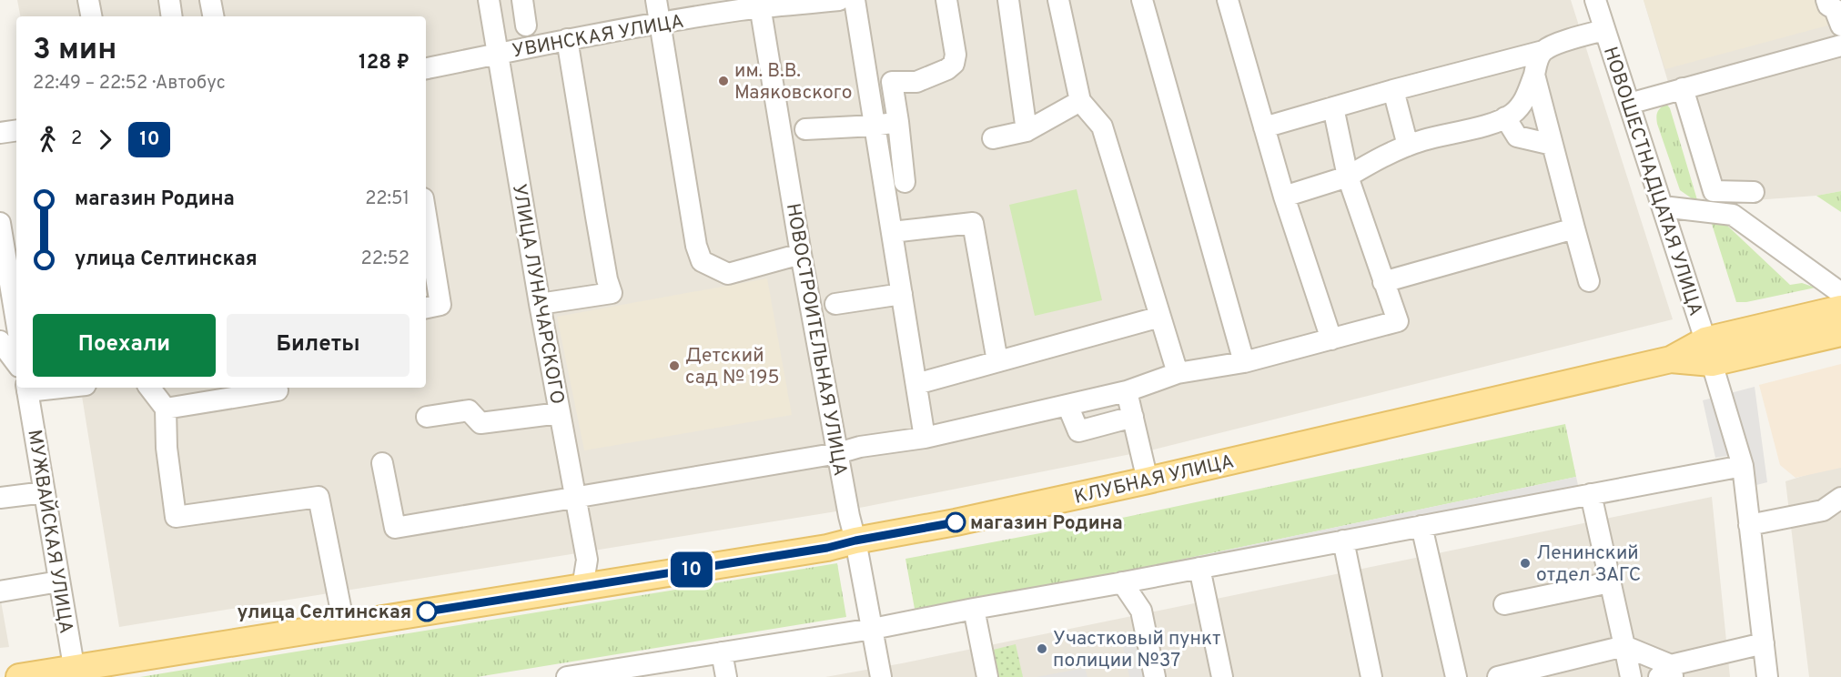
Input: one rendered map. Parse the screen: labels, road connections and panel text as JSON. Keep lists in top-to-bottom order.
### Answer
{
  "streets": {
    "main road": ["КЛУБНАЯ УЛИЦА"],
    "street": [
      "УВИНСКАЯ УЛИЦА",
      "НОВОШЕСТНАДЦАТАЯ УЛИЦА",
      "УЛИЦА ЛУНАЧАРСКОГО",
      "НОВОСТРОИТЕЛЬНАЯ УЛИЦА",
      "МУЖВАЙСКАЯ УЛИЦА"
    ]
  },
  "crossings": [
    ["УВИНСКАЯ УЛИЦА", "УЛИЦА ЛУНАЧАРСКОГО"],
    ["УВИНСКАЯ УЛИЦА", "НОВОСТРОИТЕЛЬНАЯ УЛИЦА"],
    ["НОВОШЕСТНАДЦАТАЯ УЛИЦА", "КЛУБНАЯ УЛИЦА"],
    ["УЛИЦА ЛУНАЧАРСКОГО", "КЛУБНАЯ УЛИЦА"],
    ["НОВОСТРОИТЕЛЬНАЯ УЛИЦА", "КЛУБНАЯ УЛИЦА"],
    ["КЛУБНАЯ УЛИЦА", "МУЖВАЙСКАЯ УЛИЦА"]
  ],
  "places": [
    "им. В.В. Маяковского",
    "Детский сад № 195",
    "магазин Родина",
    "Ленинский отдел ЗАГС",
    "улица Селтинская",
    "Участковый пункт полиции №37"
  ],
  "lines": ["bus line 10"],
  "page": {
    "on_map": "10",
    "heading": ["3 мин", "22:49 – 22:52 · Автобус", "128 ₽"],
    "legs": ["2", "10"],
    "list": [
      {
        "name": "магазин Родина",
        "value": "22:51"
      },
      {
        "name": "улица Селтинская",
        "value": "22:52"
      }
    ],
    "buttons": ["Поехали", "Билеты"]
  }
}
